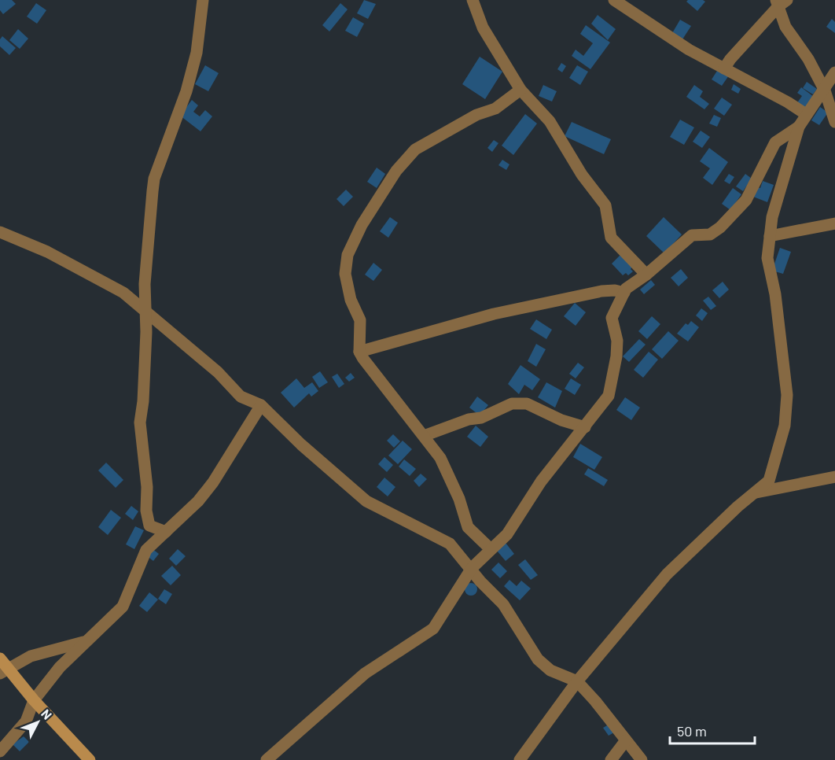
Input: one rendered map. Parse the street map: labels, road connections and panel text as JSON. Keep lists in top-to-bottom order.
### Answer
{
  "scale_bar": "50 m",
  "north": "top right"
}
